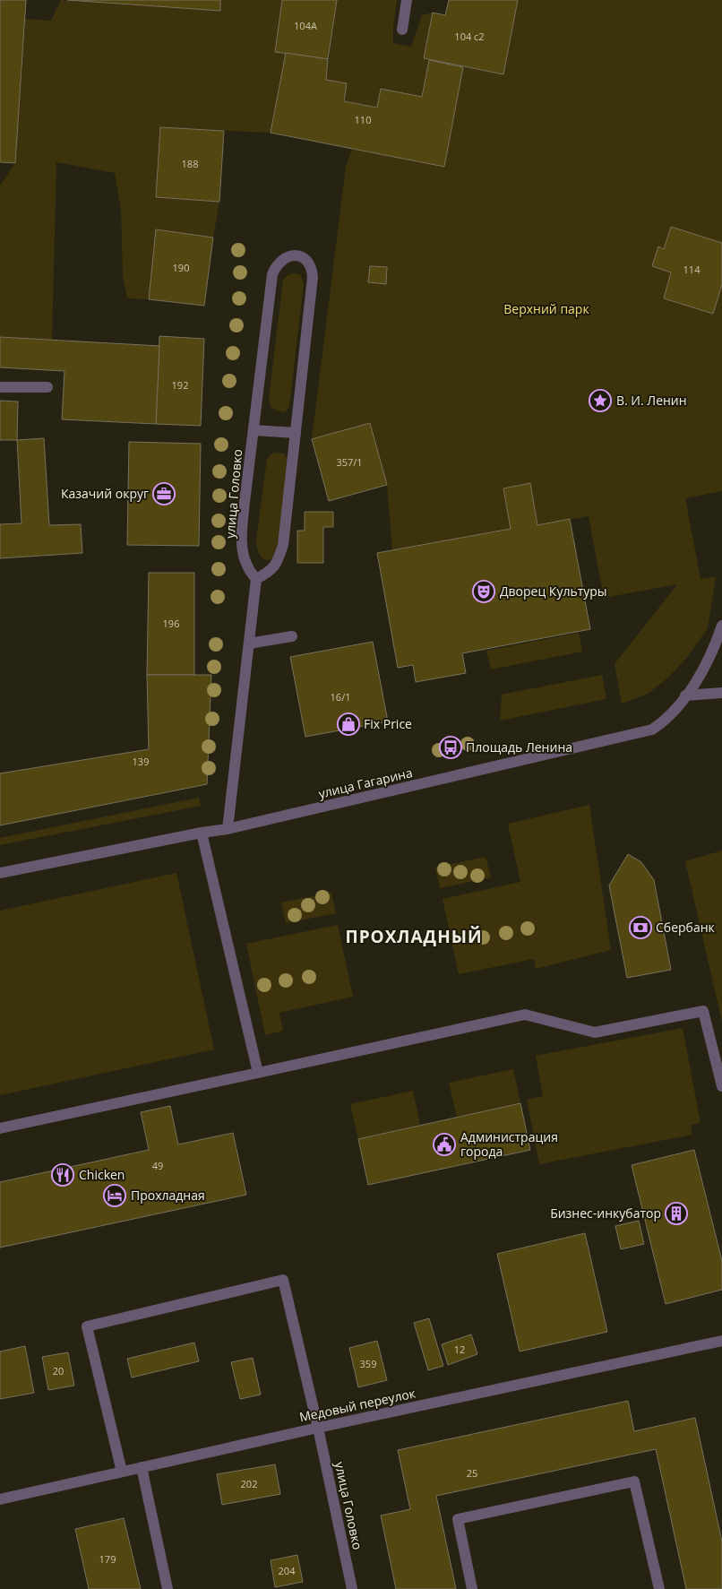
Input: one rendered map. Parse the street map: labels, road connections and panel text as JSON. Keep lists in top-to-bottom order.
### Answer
{
  "streets": {
    "street": ["улица Головко", "улица Гагарина", "Медовый переулок"]
  },
  "crossings": [
    ["улица Головко", "Медовый переулок"]
  ],
  "districts": ["ПРОХЛАДНЫЙ"],
  "parks": ["Верхний парк"],
  "places": {
    "place": ["В. И. Ленин"],
    "office": ["Казачий округ"],
    "theatre": ["Дворец Культуры"],
    "shop": ["Fix Price"],
    "bus stop": ["Площадь Ленина"],
    "bank": ["Сбербанк"],
    "public building": ["Администрация города"],
    "restaurant": ["Chicken"],
    "hotel": ["Прохладная"],
    "building": ["Бизнес-инкубатор"]
  },
  "house_numbers": [
    "104А",
    "104 с2",
    "110",
    "188",
    "190",
    "114",
    "192",
    "357/1",
    "196",
    "16/1",
    "139",
    "49",
    "12",
    "359",
    "20",
    "25",
    "202",
    "179",
    "204"
  ]
}
